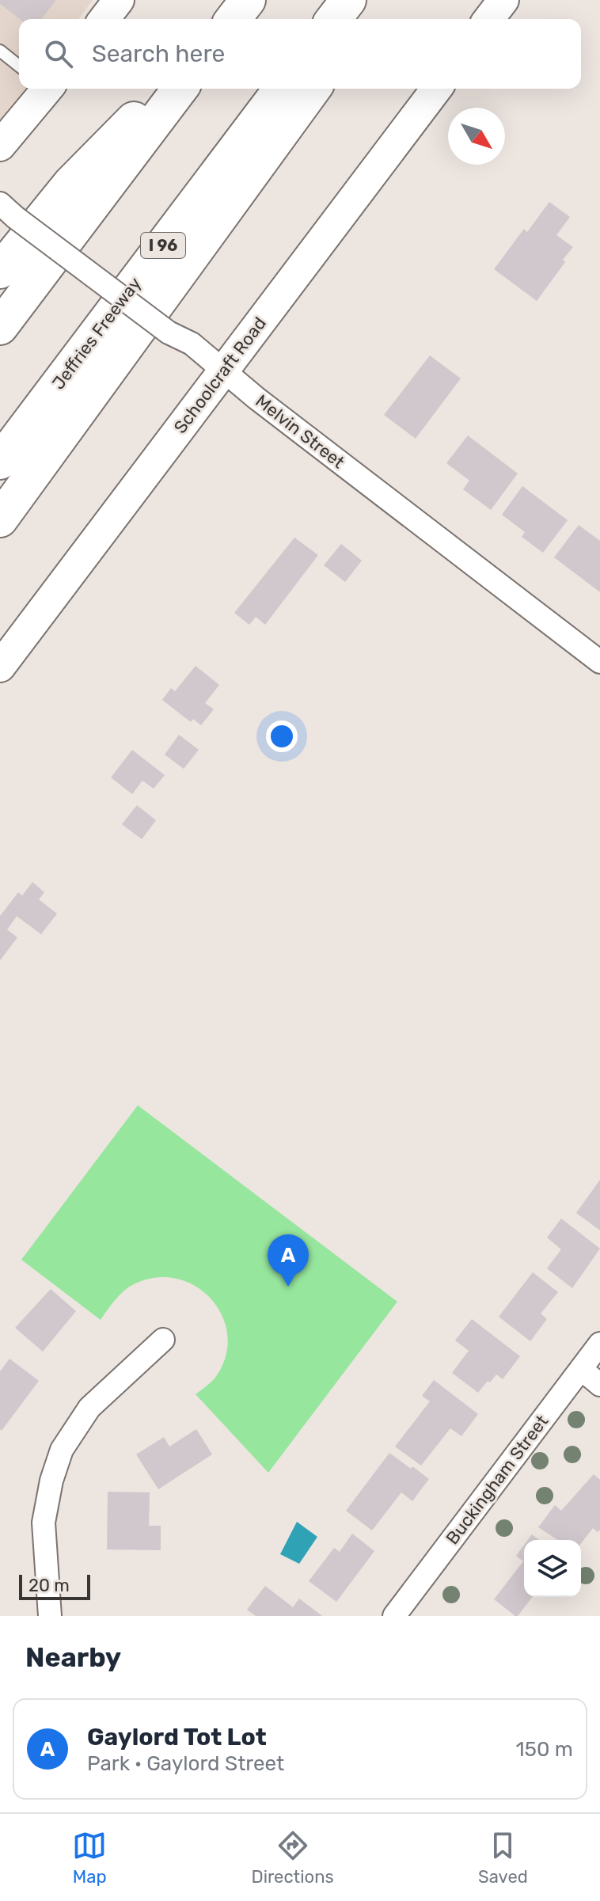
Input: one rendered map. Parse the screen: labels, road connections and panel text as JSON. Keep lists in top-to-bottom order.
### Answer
{
  "streets": {
    "highway": ["I 96", "Jeffries Freeway"],
    "main road": ["Schoolcraft Road"],
    "street": ["Melvin Street", "Buckingham Street"]
  },
  "crossings": [
    ["Schoolcraft Road", "Melvin Street"]
  ],
  "scale_bar": "20 m",
  "north": "bottom right",
  "page": {
    "search": "Search here",
    "pins": "A",
    "scale": "20 m",
    "heading": "Nearby",
    "list": [
      {
        "mark": "A",
        "name": "Gaylord Tot Lot",
        "note": "Park · Gaylord Street",
        "value": "150 m"
      }
    ],
    "nav": ["Map", "Directions", "Saved"]
  }
}
